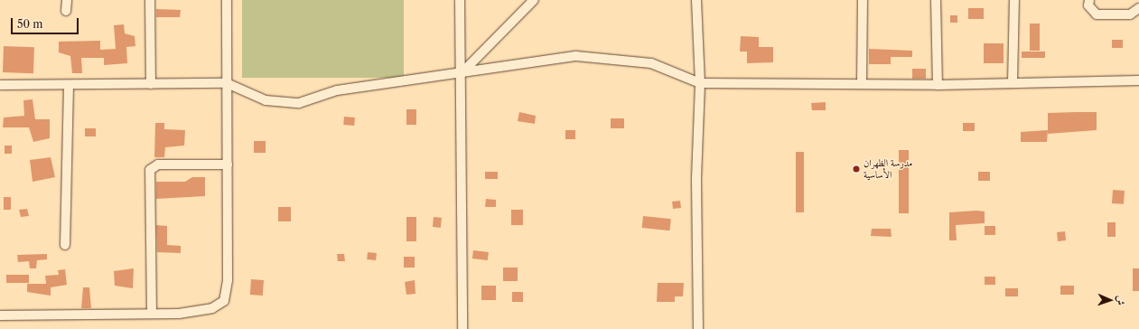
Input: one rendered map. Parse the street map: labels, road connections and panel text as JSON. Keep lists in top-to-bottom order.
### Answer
{
  "places": ["مدرسة الظهران الأساسية"],
  "scale_bar": "50 m",
  "north": "right"
}
